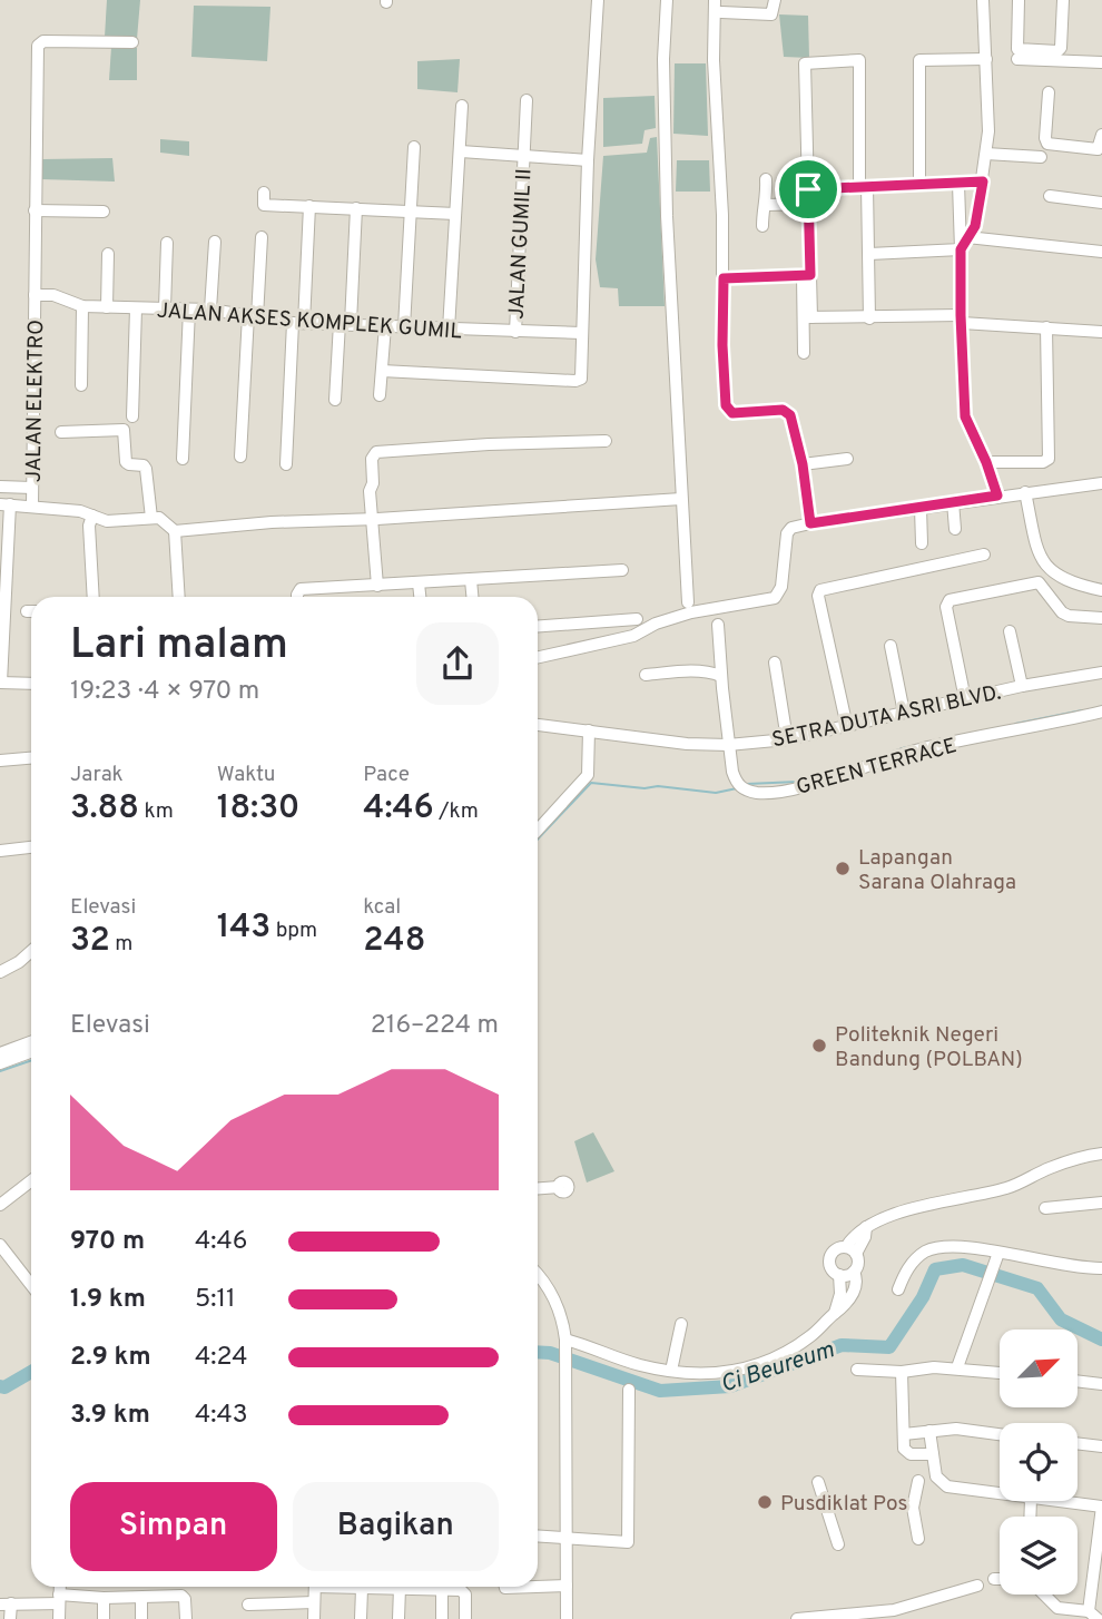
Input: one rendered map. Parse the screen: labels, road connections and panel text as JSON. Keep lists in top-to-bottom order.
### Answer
{
  "streets": {
    "street": [
      "JALAN GUMIL II",
      "JALAN AKSES KOMPLEK GUMIL",
      "JALAN ELEKTRO",
      "SETRA DUTA ASRI BLVD.",
      "GREEN TERRACE"
    ]
  },
  "crossings": [
    ["JALAN GUMIL II", "JALAN AKSES KOMPLEK GUMIL"],
    ["JALAN AKSES KOMPLEK GUMIL", "JALAN ELEKTRO"],
    ["SETRA DUTA ASRI BLVD.", "GREEN TERRACE"]
  ],
  "water": ["Ci Beureum"],
  "places": ["Lapangan Sarana Olahraga", "Politeknik Negeri Bandung (POLBAN)", "Pusdiklat Pos"],
  "north": "top right",
  "page": {
    "heading": ["Lari malam", "19:23 · 4 × 970 m"],
    "stats": [
      ["Jarak", "3.88 km"],
      ["Waktu", "18:30"],
      ["Pace", "4:46 /km"],
      ["Elevasi", "32 m"],
      ["143 bpm"],
      ["kcal", "248"]
    ],
    "chart": ["Elevasi", "216–224 m"],
    "list": [
      {
        "name": "970 m",
        "note": "4:46"
      },
      {
        "name": "1.9 km",
        "note": "5:11"
      },
      {
        "name": "2.9 km",
        "note": "4:24"
      },
      {
        "name": "3.9 km",
        "note": "4:43"
      }
    ],
    "buttons": ["Simpan", "Bagikan"]
  }
}
